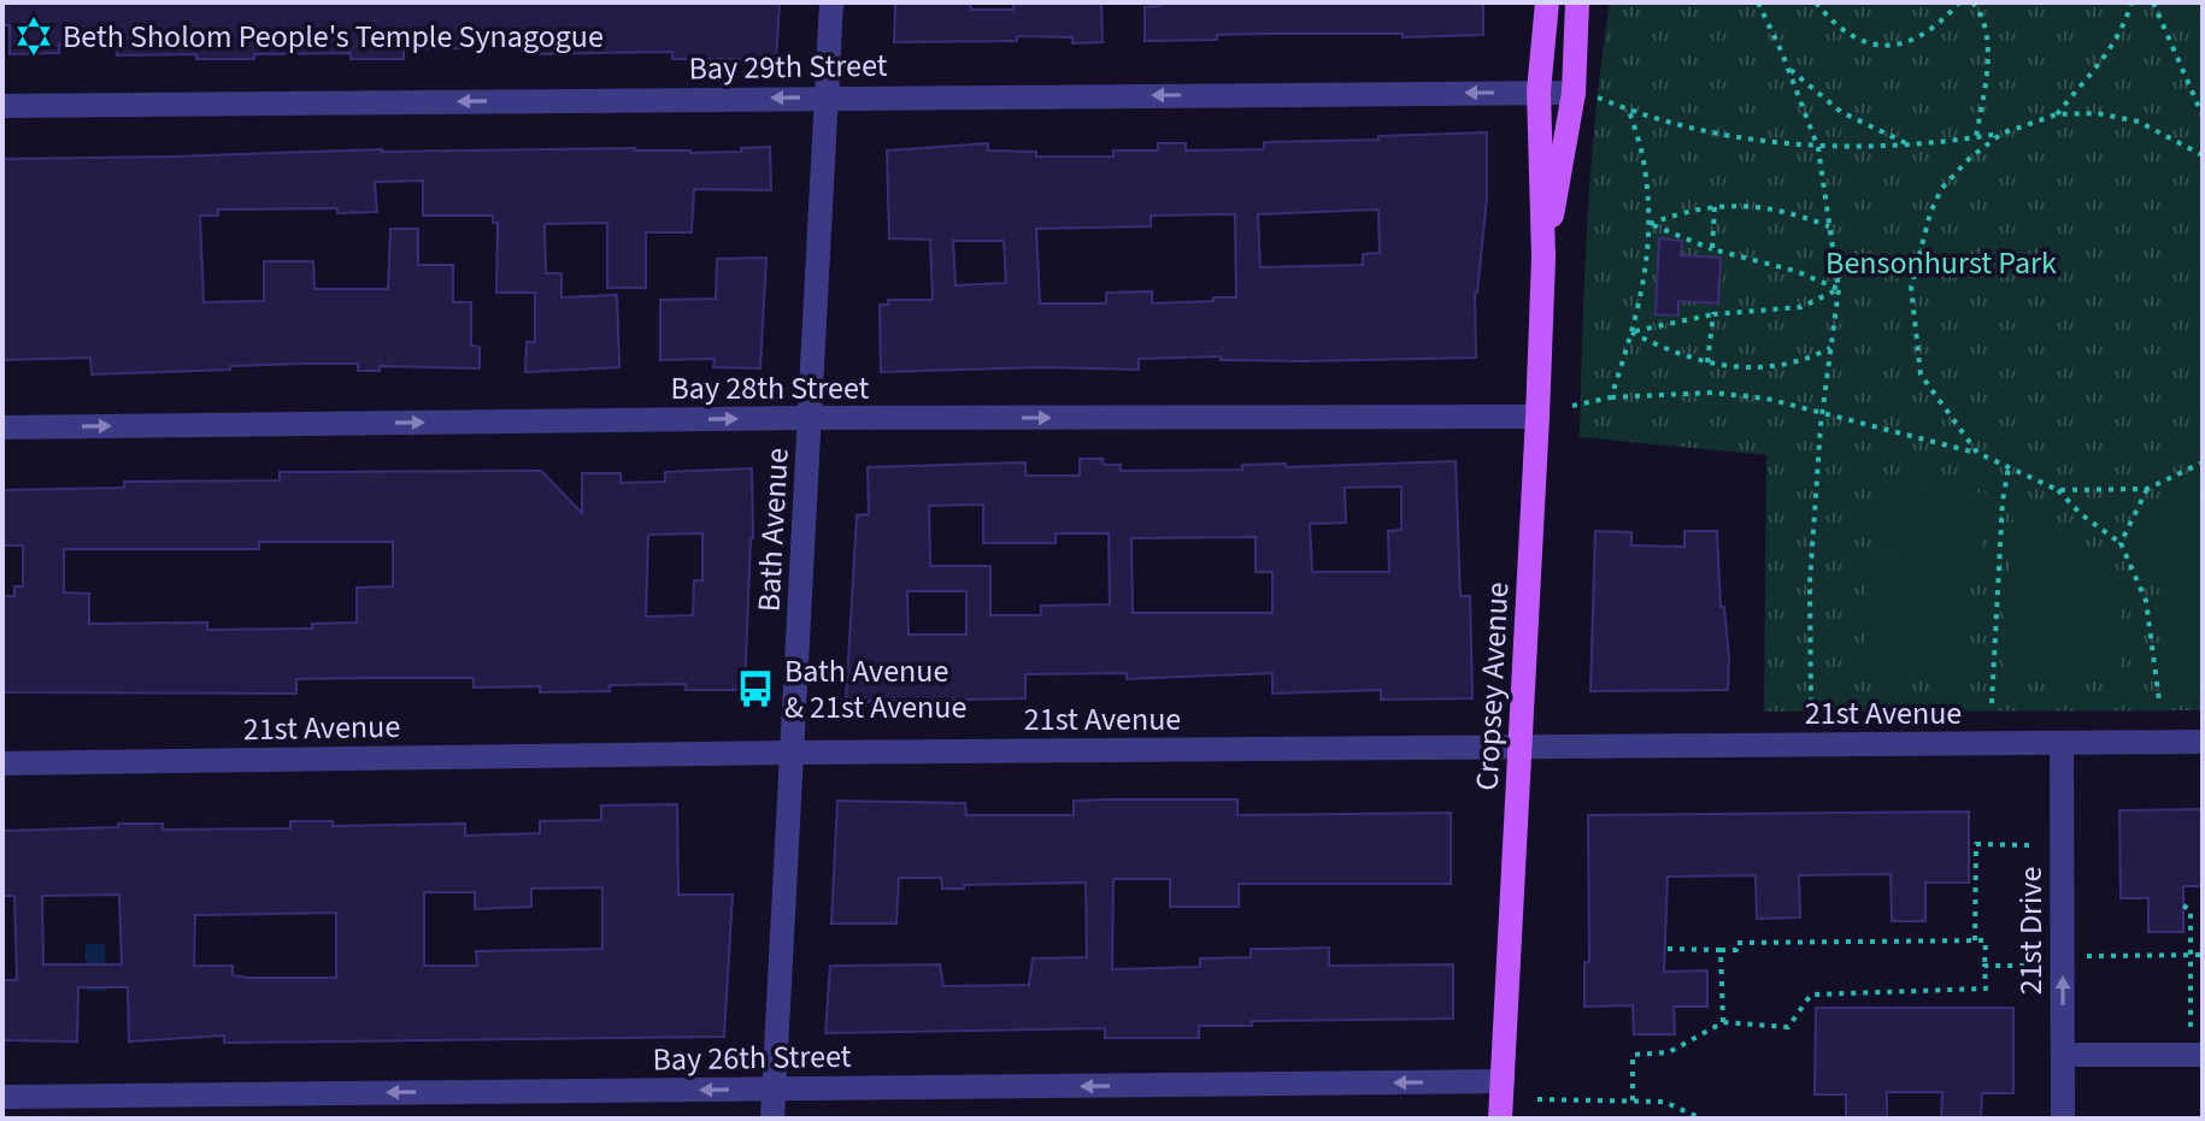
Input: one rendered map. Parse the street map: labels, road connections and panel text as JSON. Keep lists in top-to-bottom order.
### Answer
{
  "streets": {
    "main road": ["Cropsey Avenue"],
    "street": [
      "Bay 29th Street",
      "Bay 28th Street",
      "Bath Avenue",
      "21st Avenue",
      "21st Drive",
      "Bay 26th Street"
    ]
  },
  "crossings": [
    ["Bay 29th Street", "Bath Avenue"],
    ["Bay 29th Street", "Cropsey Avenue"],
    ["Bay 28th Street", "Bath Avenue"],
    ["Bay 28th Street", "Cropsey Avenue"],
    ["Bath Avenue", "21st Avenue"],
    ["Bath Avenue", "Bay 26th Street"],
    ["Cropsey Avenue", "21st Avenue"],
    ["Cropsey Avenue", "Bay 26th Street"],
    ["21st Avenue", "21st Drive"]
  ],
  "one_way": [
    "Bay 29th Street",
    "Bay 28th Street",
    "21st Drive",
    "Bay 26th Street"
  ],
  "parks": ["Bensonhurst Park"],
  "places": {
    "synagogue": ["Beth Sholom People's Temple Synagogue"],
    "bus stop": ["Bath Avenue & 21st Avenue"]
  }
}
